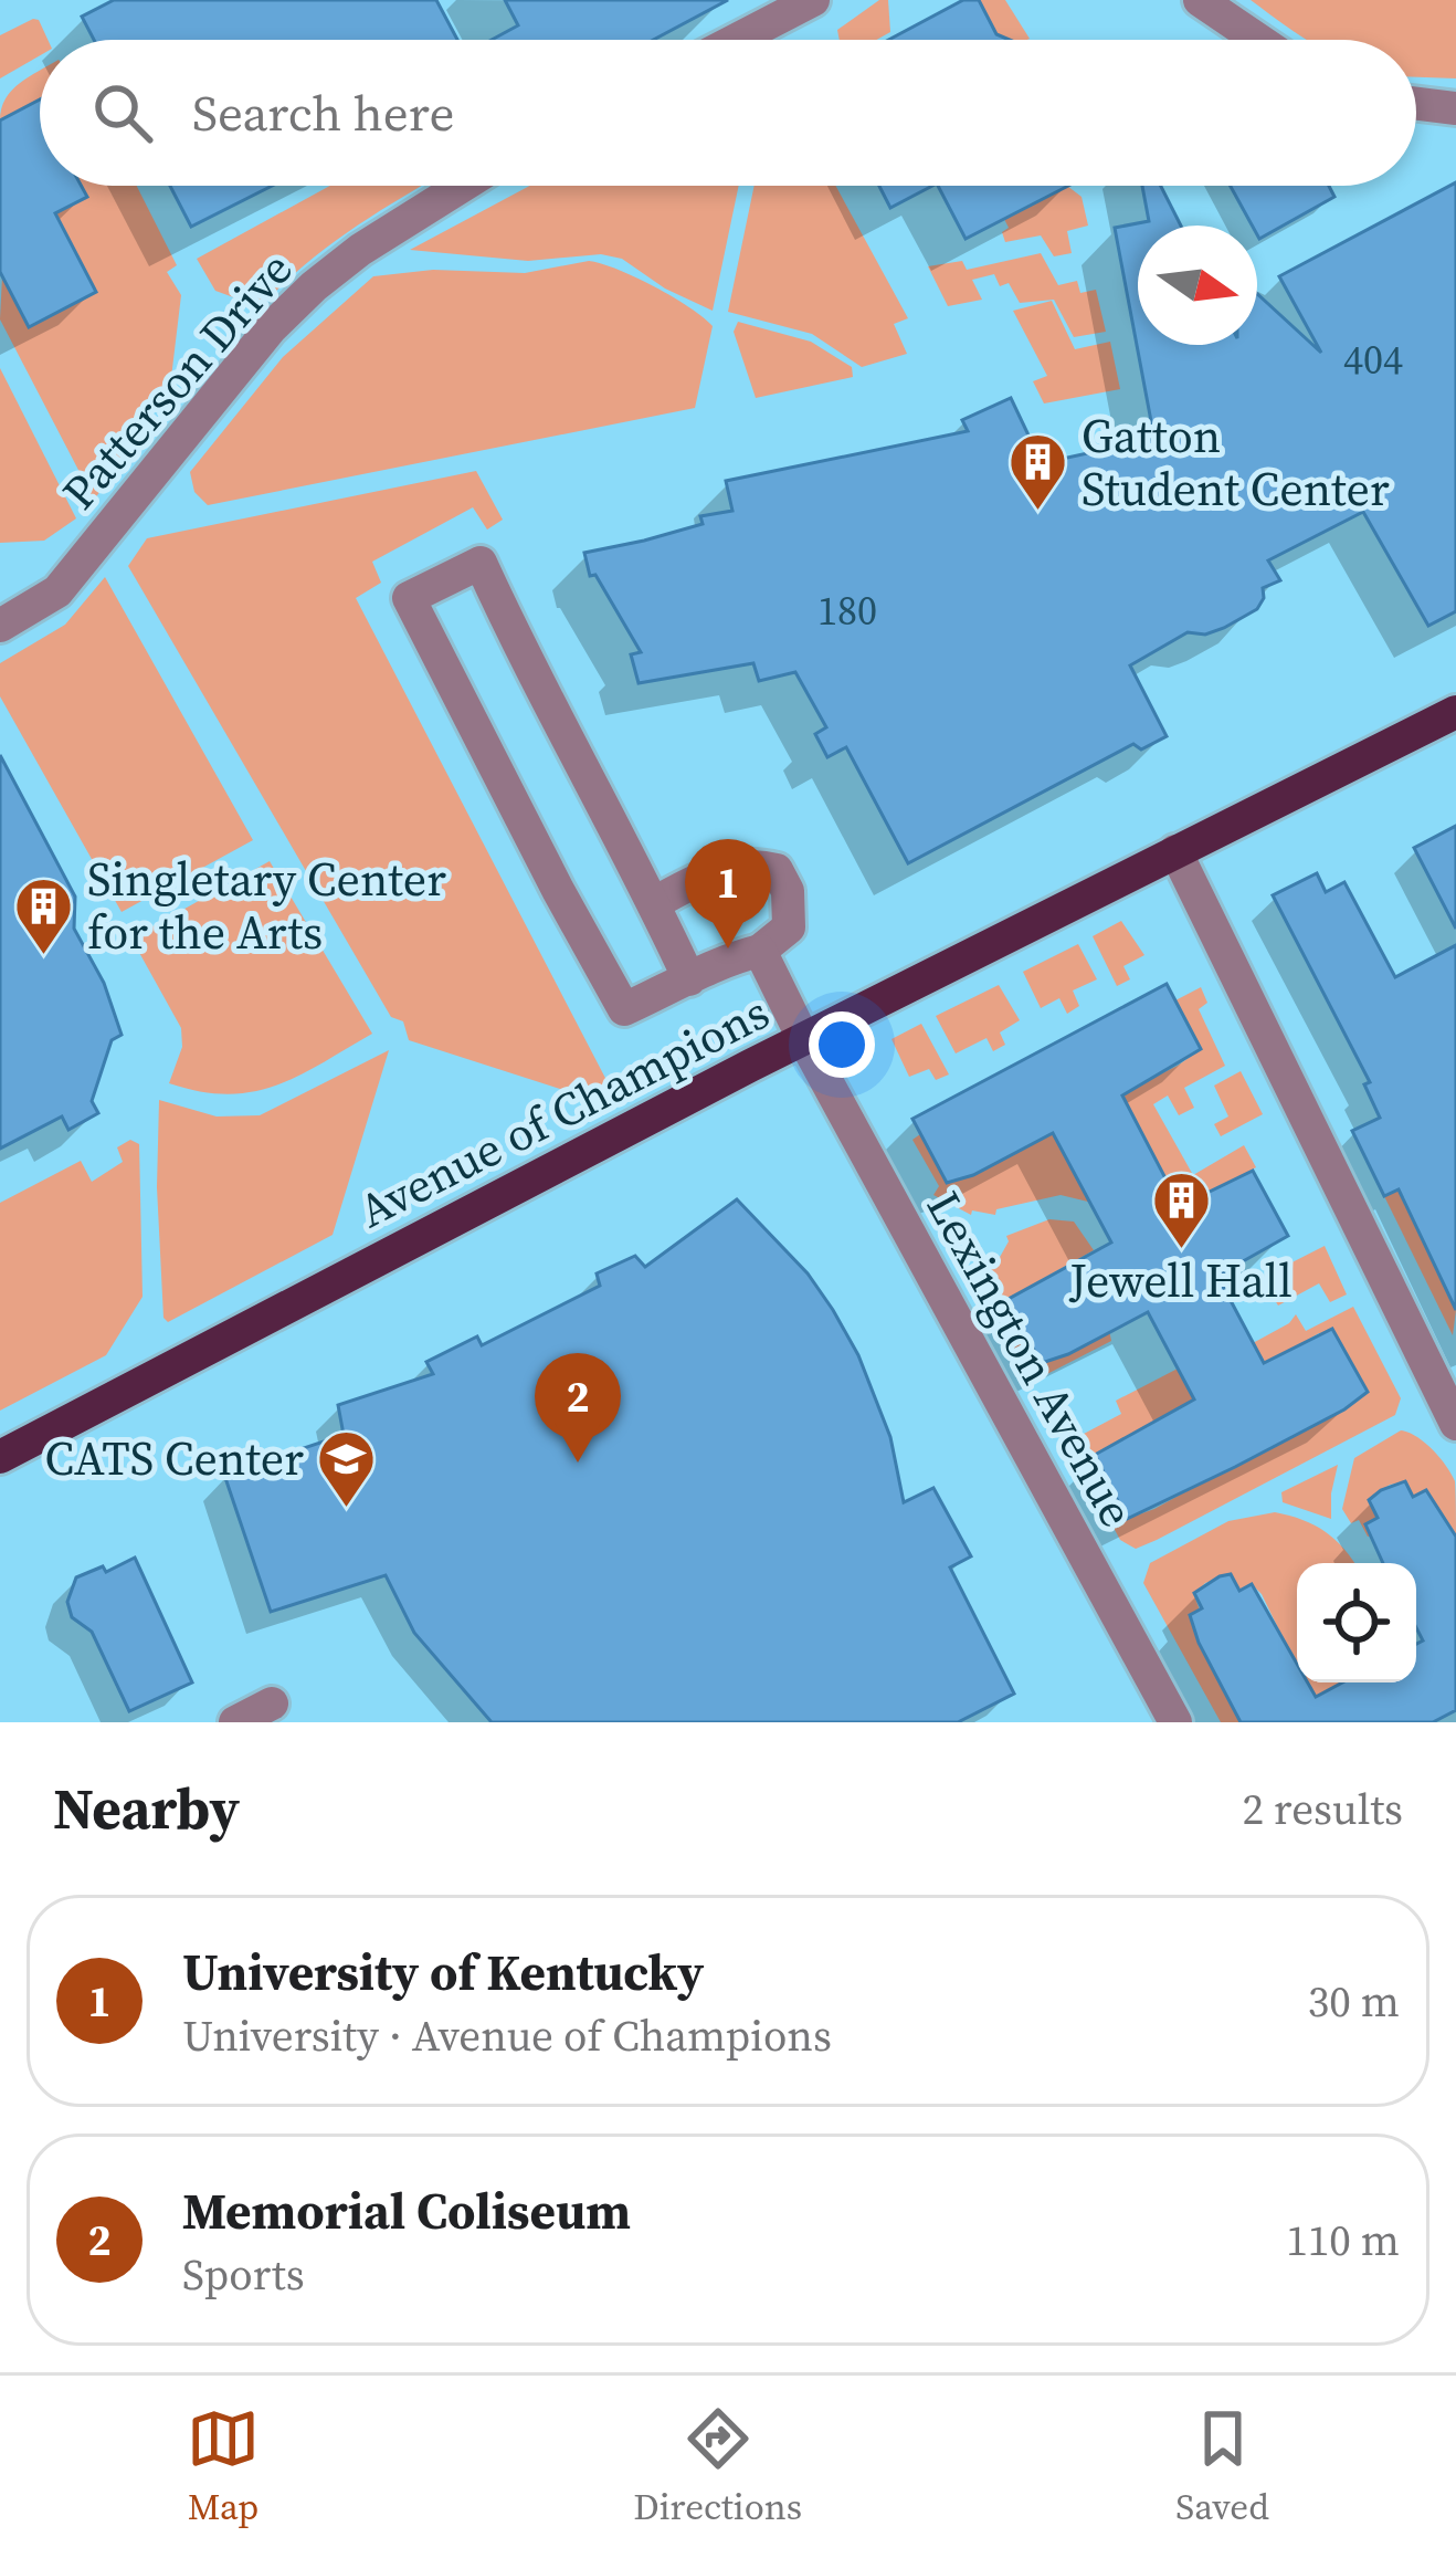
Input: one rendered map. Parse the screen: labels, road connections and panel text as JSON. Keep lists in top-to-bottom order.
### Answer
{
  "streets": {
    "main road": ["Avenue of Champions"],
    "street": ["Patterson Drive", "Lexington Avenue"]
  },
  "crossings": [
    ["Avenue of Champions", "Lexington Avenue"]
  ],
  "places": {
    "building": ["Gatton Student Center", "Singletary Center for the Arts", "Jewell Hall"],
    "school or university": ["CATS Center"]
  },
  "house_numbers": ["404", "180"],
  "north": "right",
  "page": {
    "search": "Search here",
    "pins": ["1", "2"],
    "heading": ["Nearby", "2 results"],
    "list": [
      {
        "mark": "1",
        "name": "University of Kentucky",
        "note": "University · Avenue of Champions",
        "value": "30 m"
      },
      {
        "mark": "2",
        "name": "Memorial Coliseum",
        "note": "Sports",
        "value": "110 m"
      }
    ],
    "nav": ["Map", "Directions", "Saved"]
  }
}
